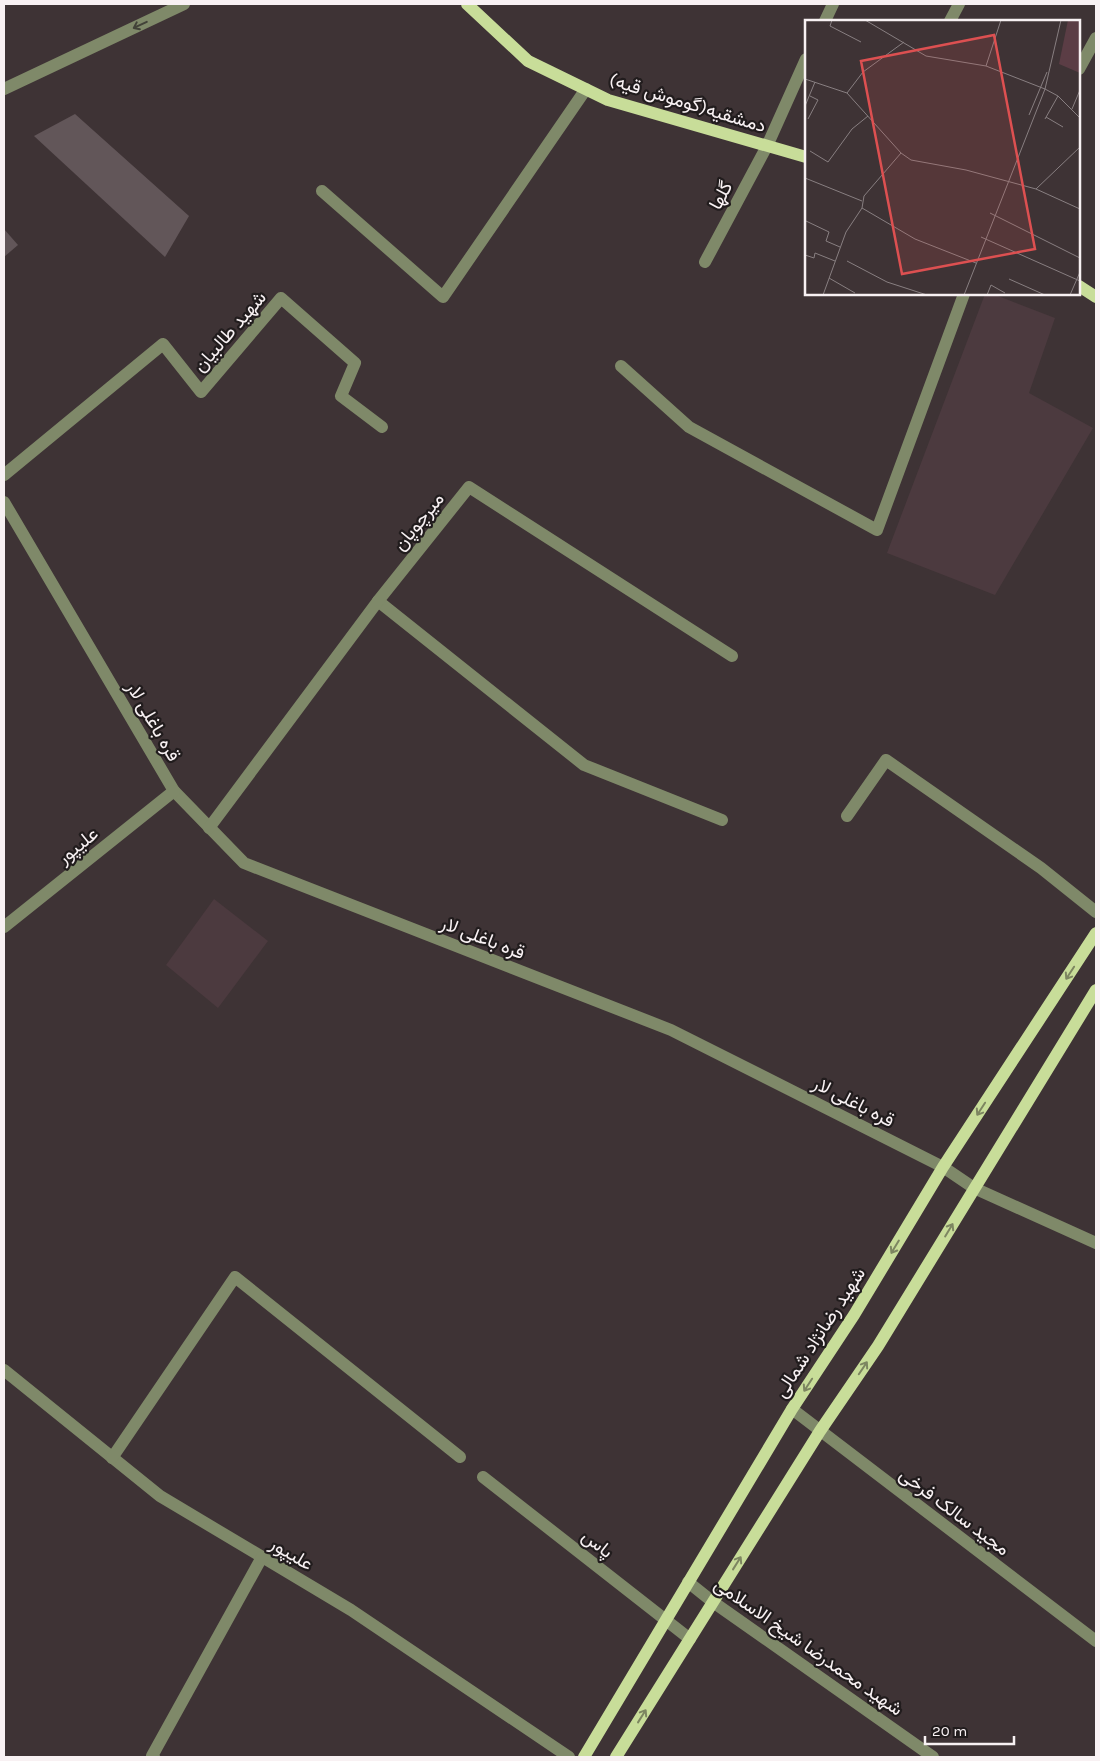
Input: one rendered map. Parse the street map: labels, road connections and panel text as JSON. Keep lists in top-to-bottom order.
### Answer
{
  "streets": {
    "main road": ["دمشقیه(گوموش قیه)", "شهید رضانژاد شمالی"],
    "street": [
      "گلها",
      "شهید طالبیان",
      "میرچوپان",
      "قره باغلی لار",
      "علیپور",
      "مجید سالک فرخی",
      "پاس",
      "شهید محمدرضا شیخ الاسلامی"
    ]
  },
  "crossings": [
    ["دمشقیه(گوموش قیه)", "گلها"],
    ["میرچوپان", "قره باغلی لار"],
    ["قره باغلی لار", "علیپور"],
    ["قره باغلی لار", "شهید رضانژاد شمالی"],
    ["شهید رضانژاد شمالی", "مجید سالک فرخی"],
    ["شهید رضانژاد شمالی", "پاس"],
    ["شهید رضانژاد شمالی", "شهید محمدرضا شیخ الاسلامی"]
  ],
  "scale_bar": "20 m"
}
